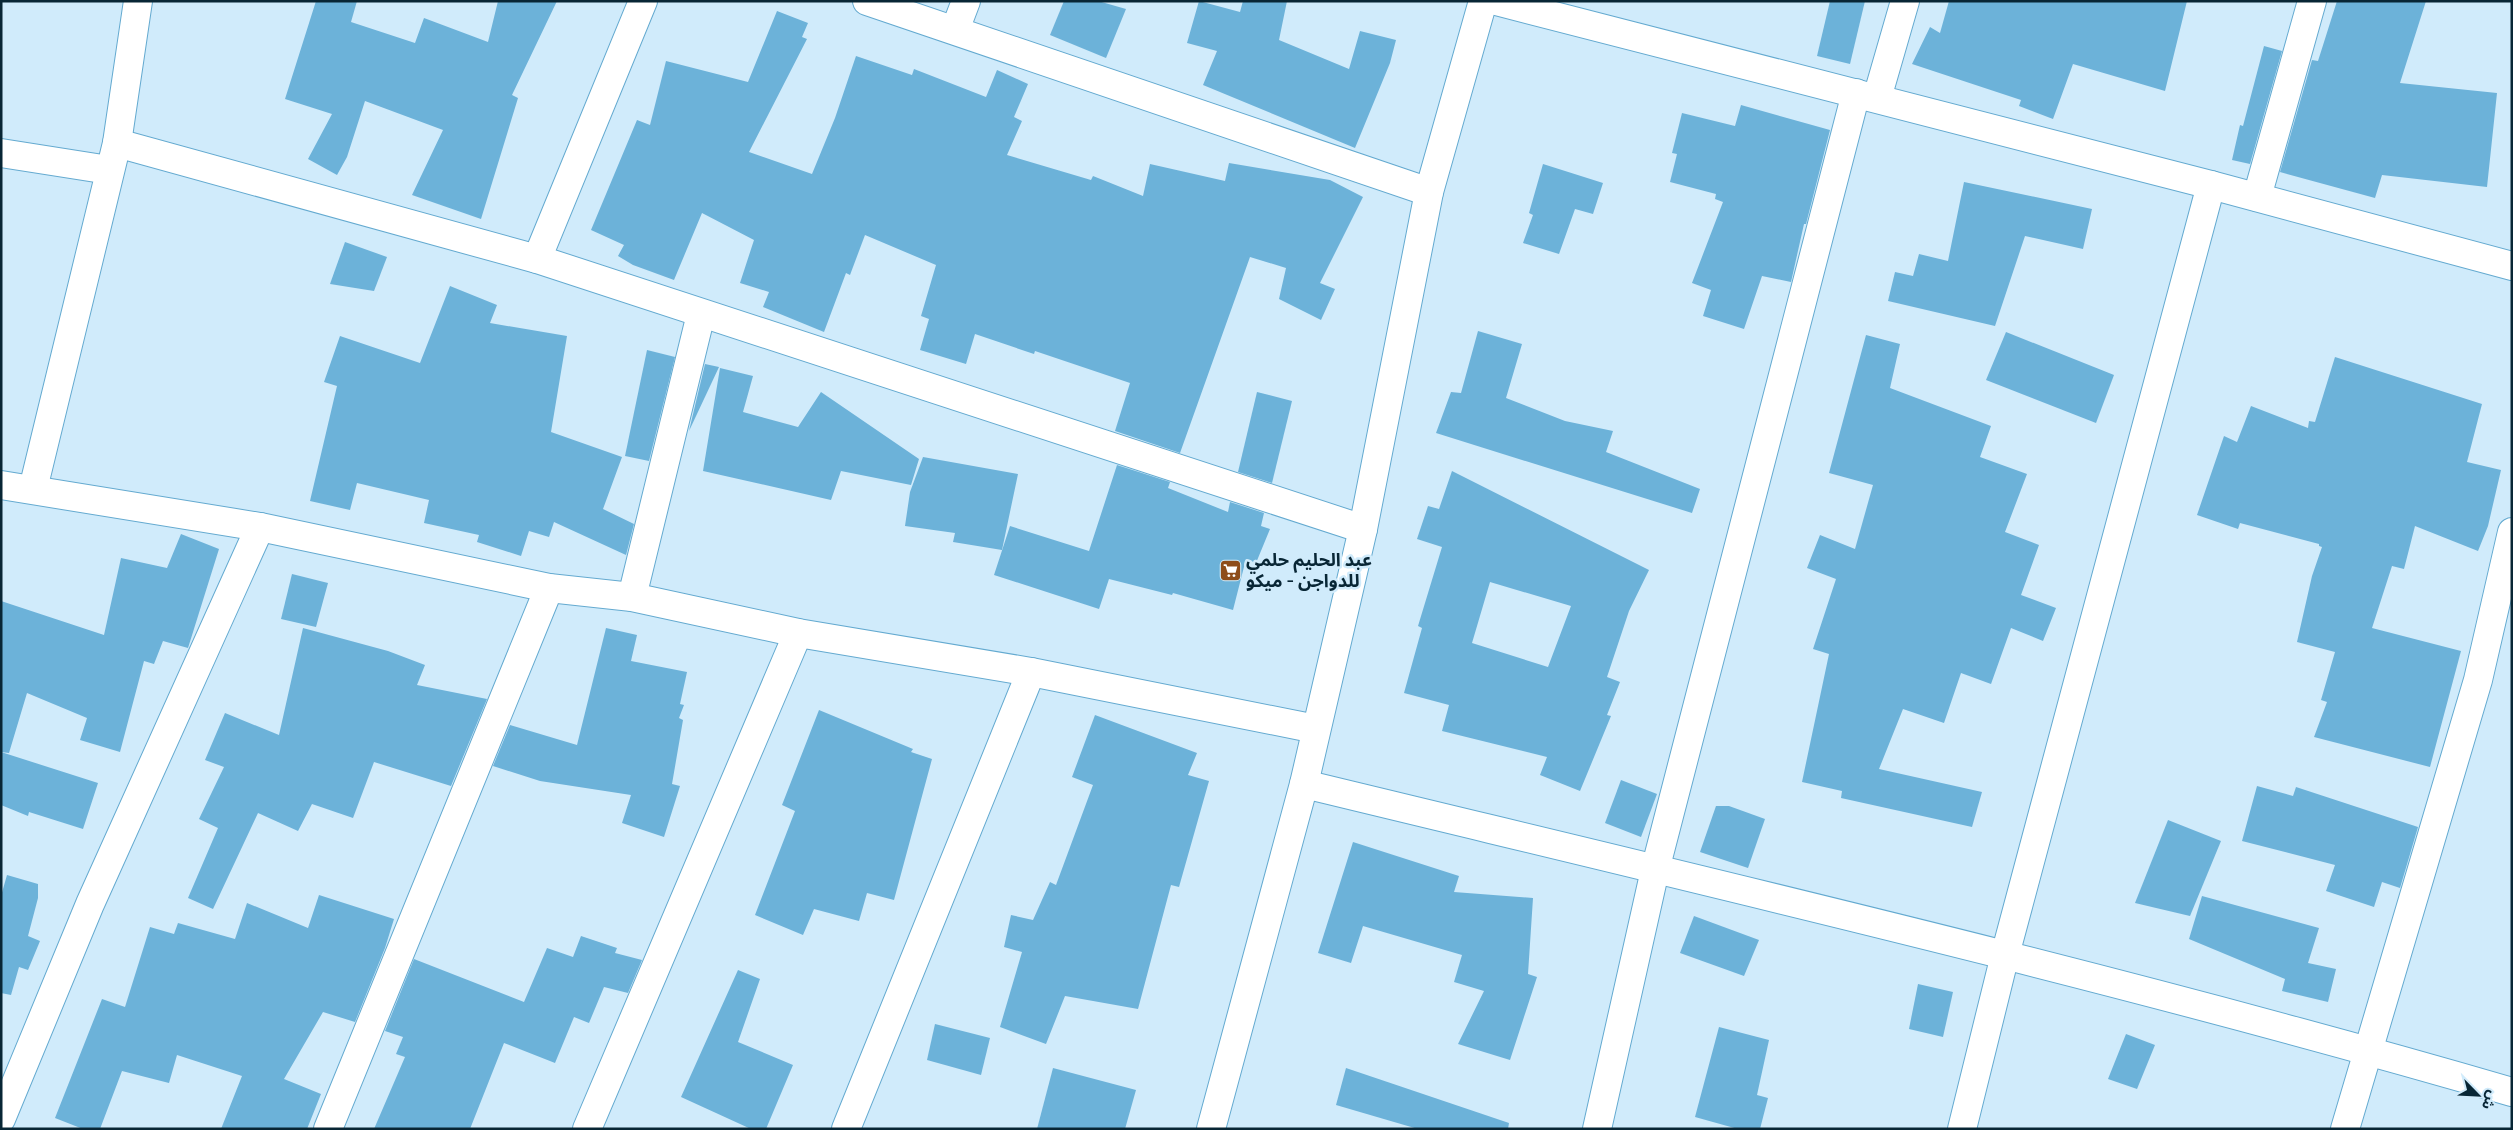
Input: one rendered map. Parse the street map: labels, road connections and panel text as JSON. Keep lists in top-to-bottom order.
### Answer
{
  "places": {
    "supermarket": ["عبد الحليم حلمي للدواجن - ميكو"]
  },
  "north": "bottom right"
}
